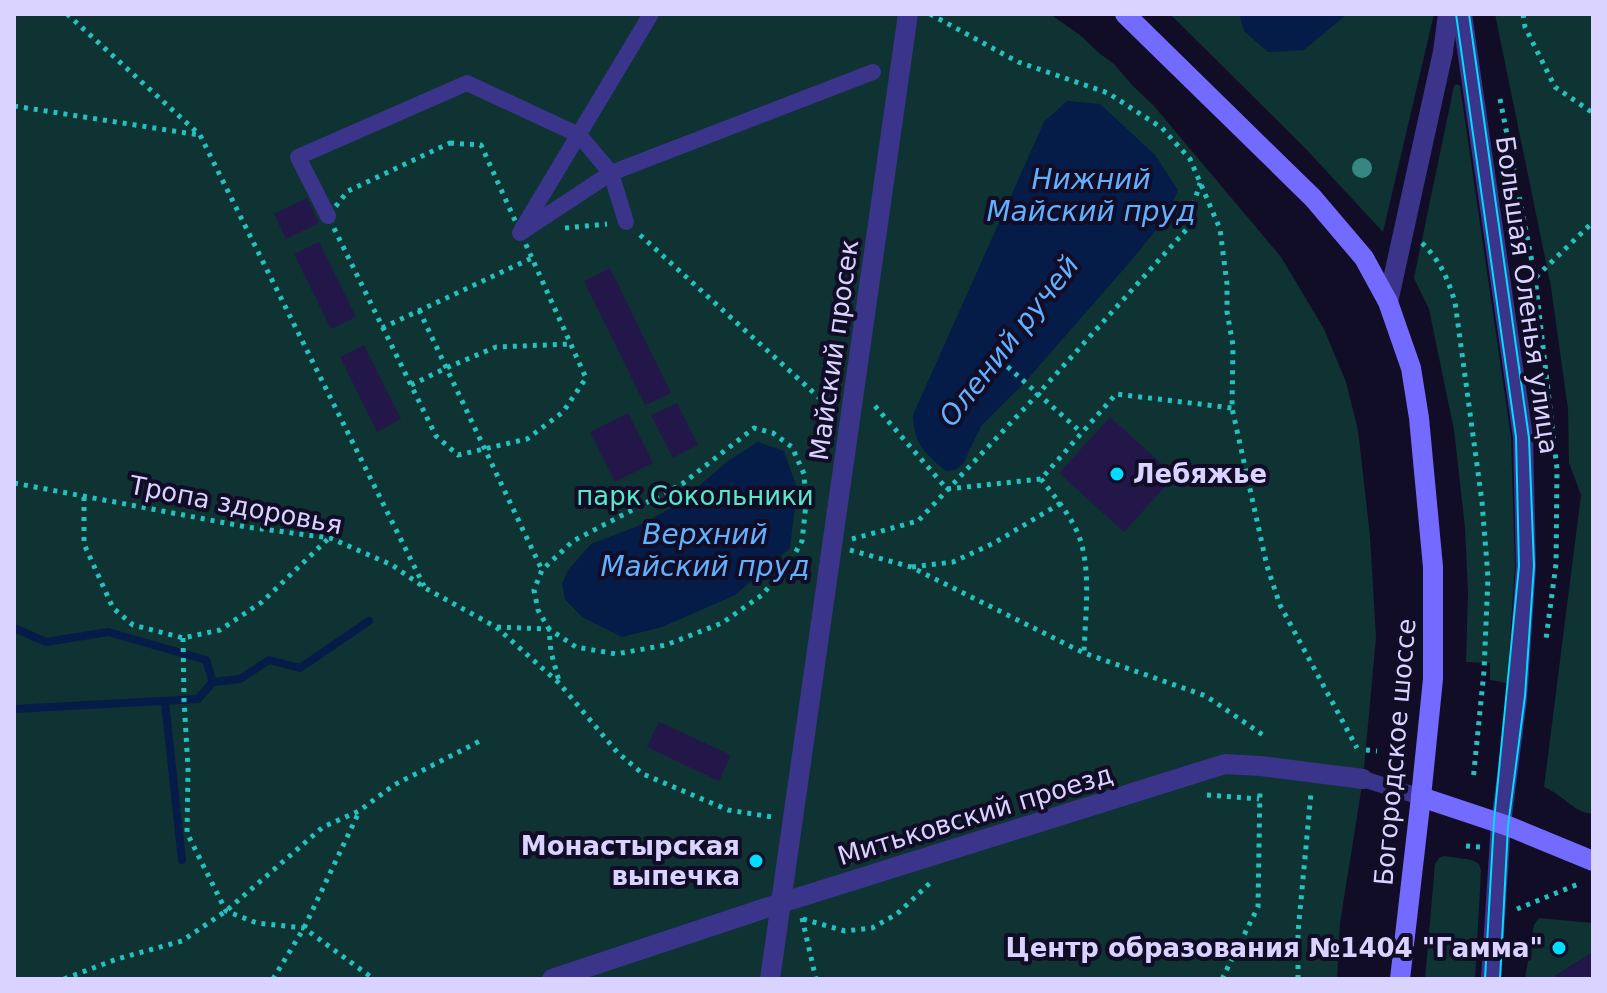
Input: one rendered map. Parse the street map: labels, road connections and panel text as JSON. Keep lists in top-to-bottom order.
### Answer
{
  "streets": {
    "main road": ["Богородское шоссе"],
    "street": ["Большая Оленья улица", "Майский просек", "Митьковский проезд"],
    "path": ["Тропа здоровья"]
  },
  "crossings": [
    ["Майский просек", "Тропа здоровья"],
    ["Майский просек", "Митьковский проезд"],
    ["Богородское шоссе", "Митьковский проезд"]
  ],
  "water": ["Нижний Майский пруд", "Олений ручей", "Верхний Майский пруд"],
  "parks": ["парк Сокольники"],
  "places": ["Лебяжье", "Монастырская выпечка", "Центр образования №1404 \"Гамма\""]
}
